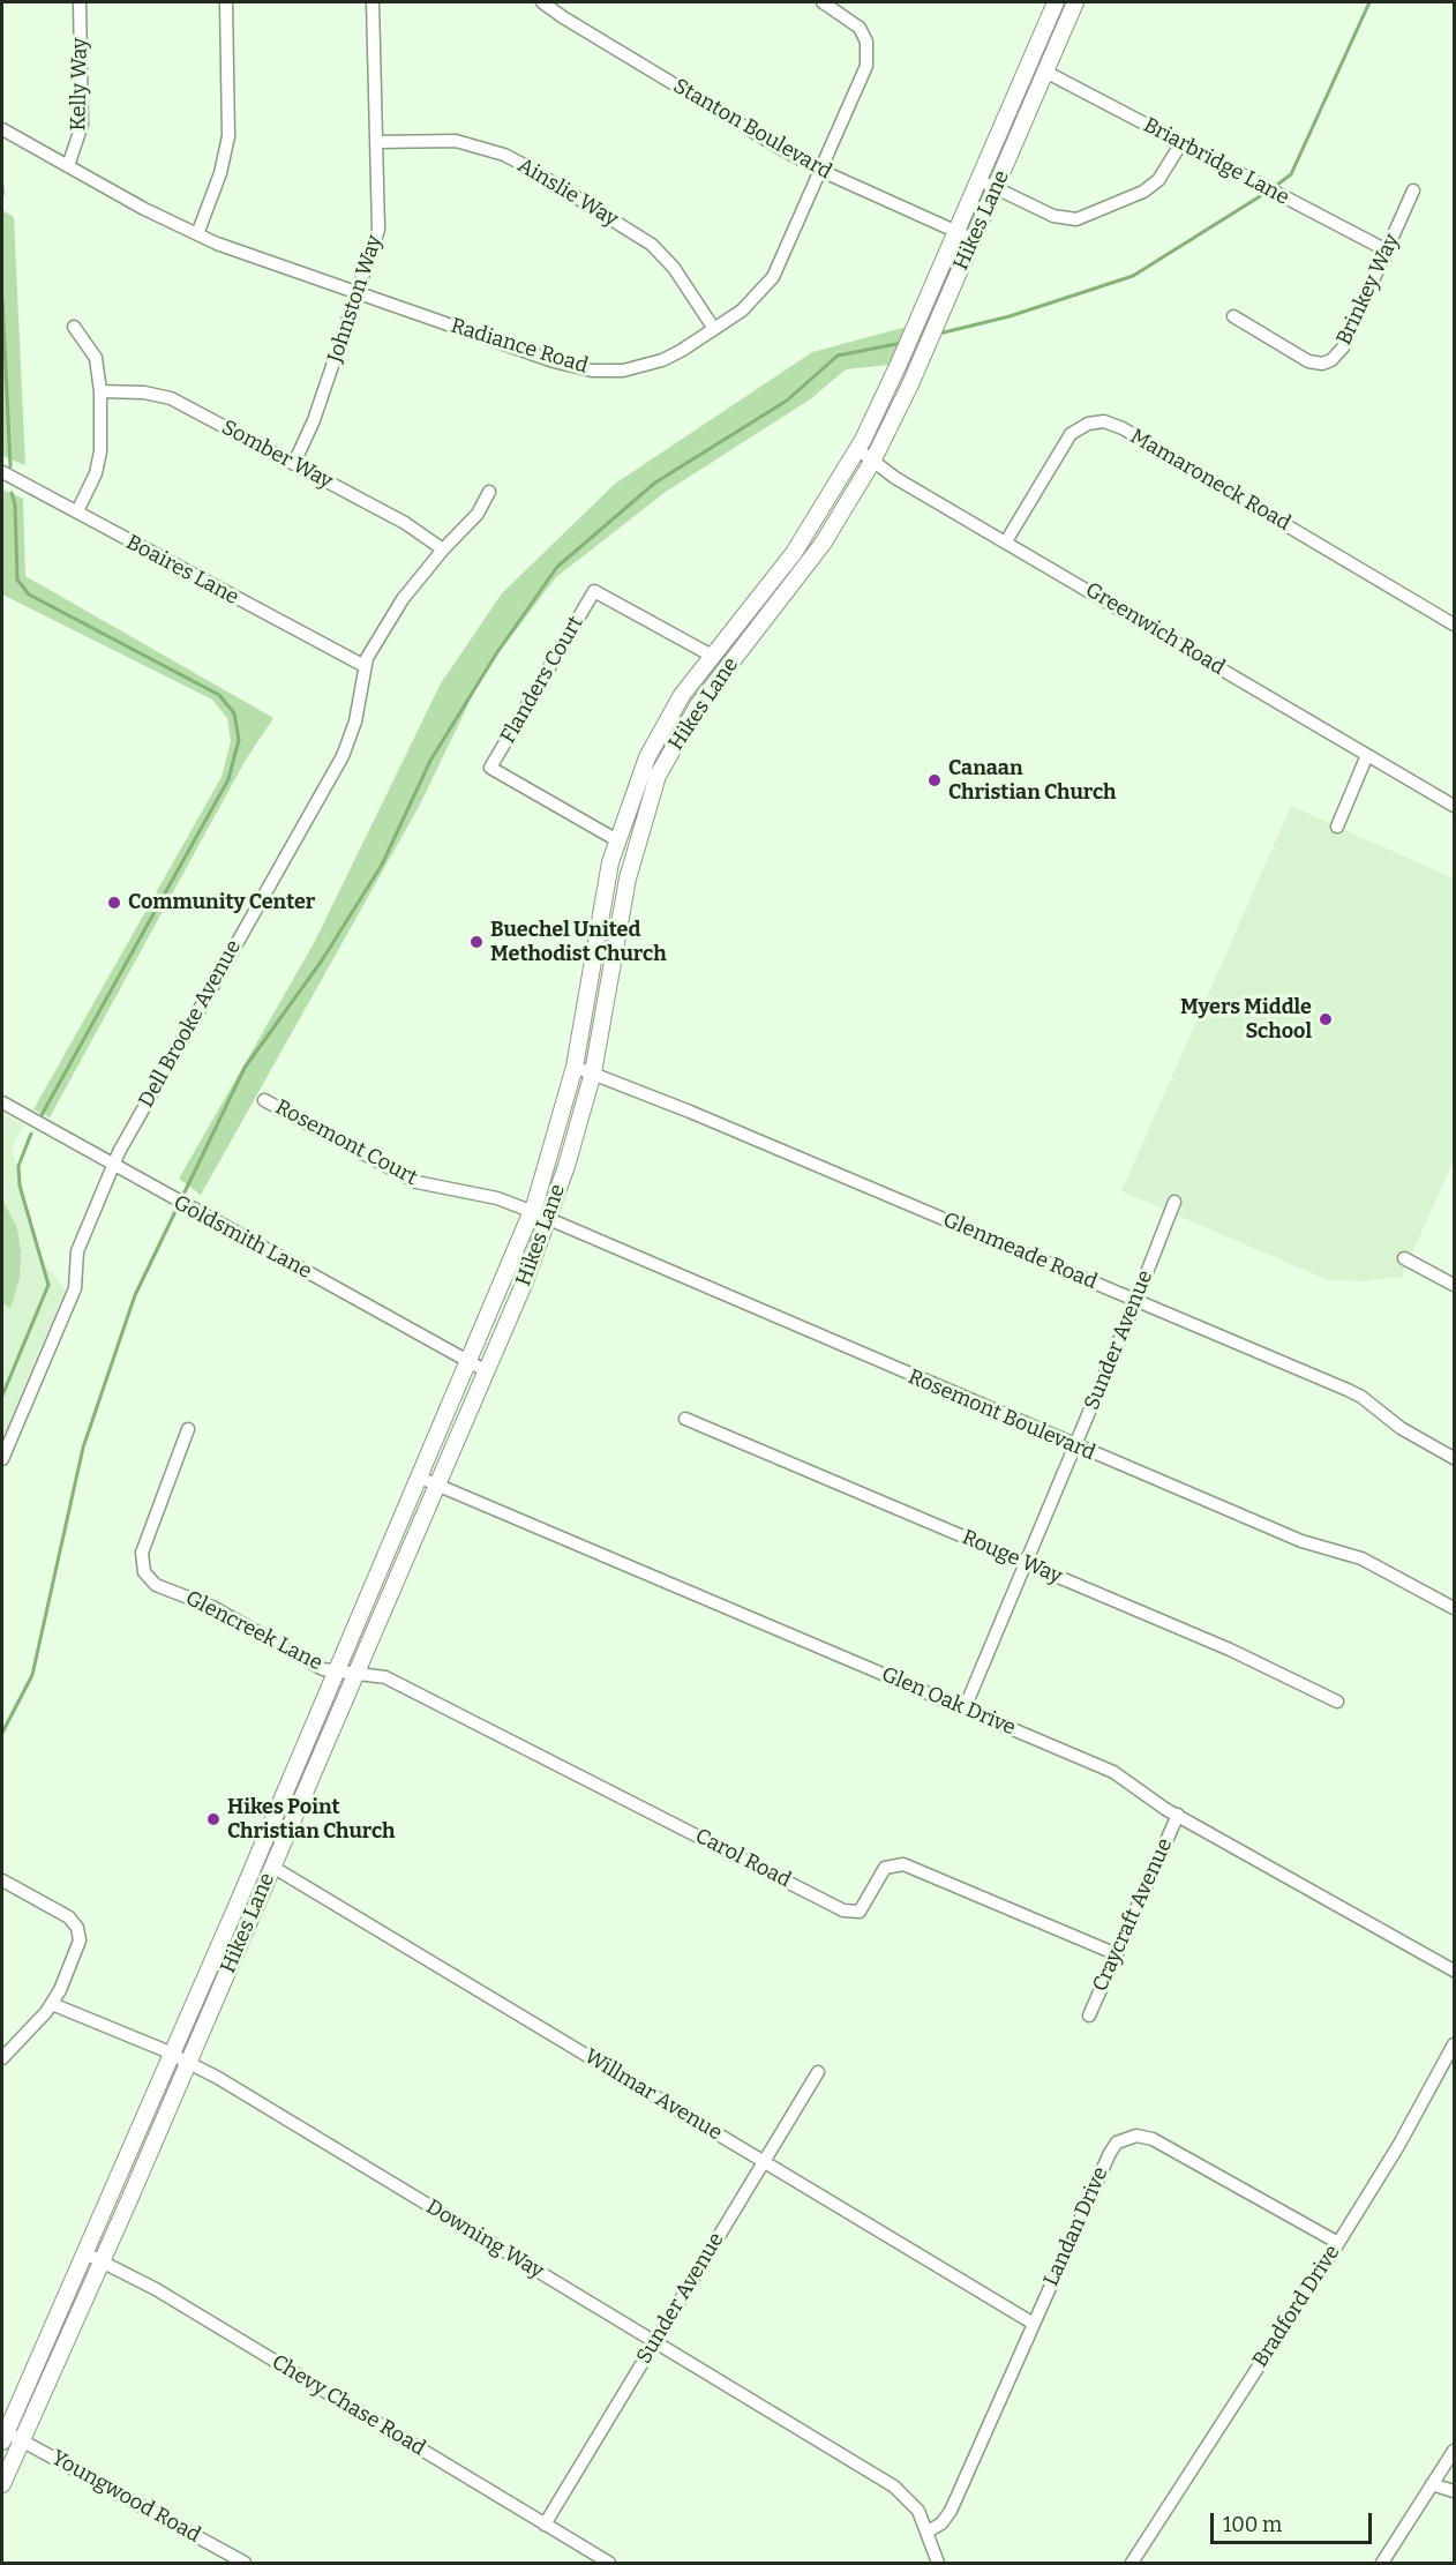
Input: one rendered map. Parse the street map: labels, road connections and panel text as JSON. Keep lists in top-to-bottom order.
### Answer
{
  "streets": {
    "main road": ["Hikes Lane"],
    "street": [
      "Kelly Way",
      "Stanton Boulevard",
      "Briarbridge Lane",
      "Ainslie Way",
      "Brinkey Way",
      "Johnston Way",
      "Radiance Road",
      "Somber Way",
      "Mamaroneck Road",
      "Boaires Lane",
      "Greenwich Road",
      "Flanders Court",
      "Dell Brooke Avenue",
      "Rosemont Court",
      "Goldsmith Lane",
      "Glenmeade Road",
      "Sunder Avenue",
      "Rosemont Boulevard",
      "Rouge Way",
      "Glencreek Lane",
      "Glen Oak Drive",
      "Carol Road",
      "Craycraft Avenue",
      "Willmar Avenue",
      "Landan Drive",
      "Downing Way",
      "Bradford Drive",
      "Chevy Chase Road",
      "Youngwood Road"
    ]
  },
  "crossings": [
    ["Kelly Way", "Radiance Road"],
    ["Stanton Boulevard", "Hikes Lane"],
    ["Stanton Boulevard", "Radiance Road"],
    ["Briarbridge Lane", "Hikes Lane"],
    ["Briarbridge Lane", "Brinkey Way"],
    ["Ainslie Way", "Johnston Way"],
    ["Ainslie Way", "Radiance Road"],
    ["Hikes Lane", "Greenwich Road"],
    ["Hikes Lane", "Flanders Court"],
    ["Hikes Lane", "Rosemont Court"],
    ["Hikes Lane", "Goldsmith Lane"],
    ["Hikes Lane", "Glenmeade Road"],
    ["Hikes Lane", "Rosemont Boulevard"],
    ["Hikes Lane", "Glencreek Lane"],
    ["Hikes Lane", "Glen Oak Drive"],
    ["Hikes Lane", "Carol Road"],
    ["Hikes Lane", "Willmar Avenue"],
    ["Hikes Lane", "Downing Way"],
    ["Hikes Lane", "Chevy Chase Road"],
    ["Hikes Lane", "Youngwood Road"],
    ["Johnston Way", "Radiance Road"],
    ["Johnston Way", "Somber Way"],
    ["Somber Way", "Dell Brooke Avenue"],
    ["Mamaroneck Road", "Greenwich Road"],
    ["Boaires Lane", "Dell Brooke Avenue"],
    ["Dell Brooke Avenue", "Goldsmith Lane"],
    ["Rosemont Court", "Rosemont Boulevard"],
    ["Glenmeade Road", "Sunder Avenue"],
    ["Sunder Avenue", "Rosemont Boulevard"],
    ["Sunder Avenue", "Rouge Way"],
    ["Sunder Avenue", "Glen Oak Drive"],
    ["Sunder Avenue", "Willmar Avenue"],
    ["Sunder Avenue", "Downing Way"],
    ["Sunder Avenue", "Chevy Chase Road"],
    ["Glencreek Lane", "Carol Road"],
    ["Glen Oak Drive", "Craycraft Avenue"],
    ["Carol Road", "Craycraft Avenue"],
    ["Willmar Avenue", "Landan Drive"],
    ["Landan Drive", "Downing Way"],
    ["Landan Drive", "Bradford Drive"]
  ],
  "places": [
    "Canaan Christian Church",
    "Community Center",
    "Buechel United Methodist Church",
    "Myers Middle School",
    "Hikes Point Christian Church"
  ],
  "scale_bar": "100 m"
}
